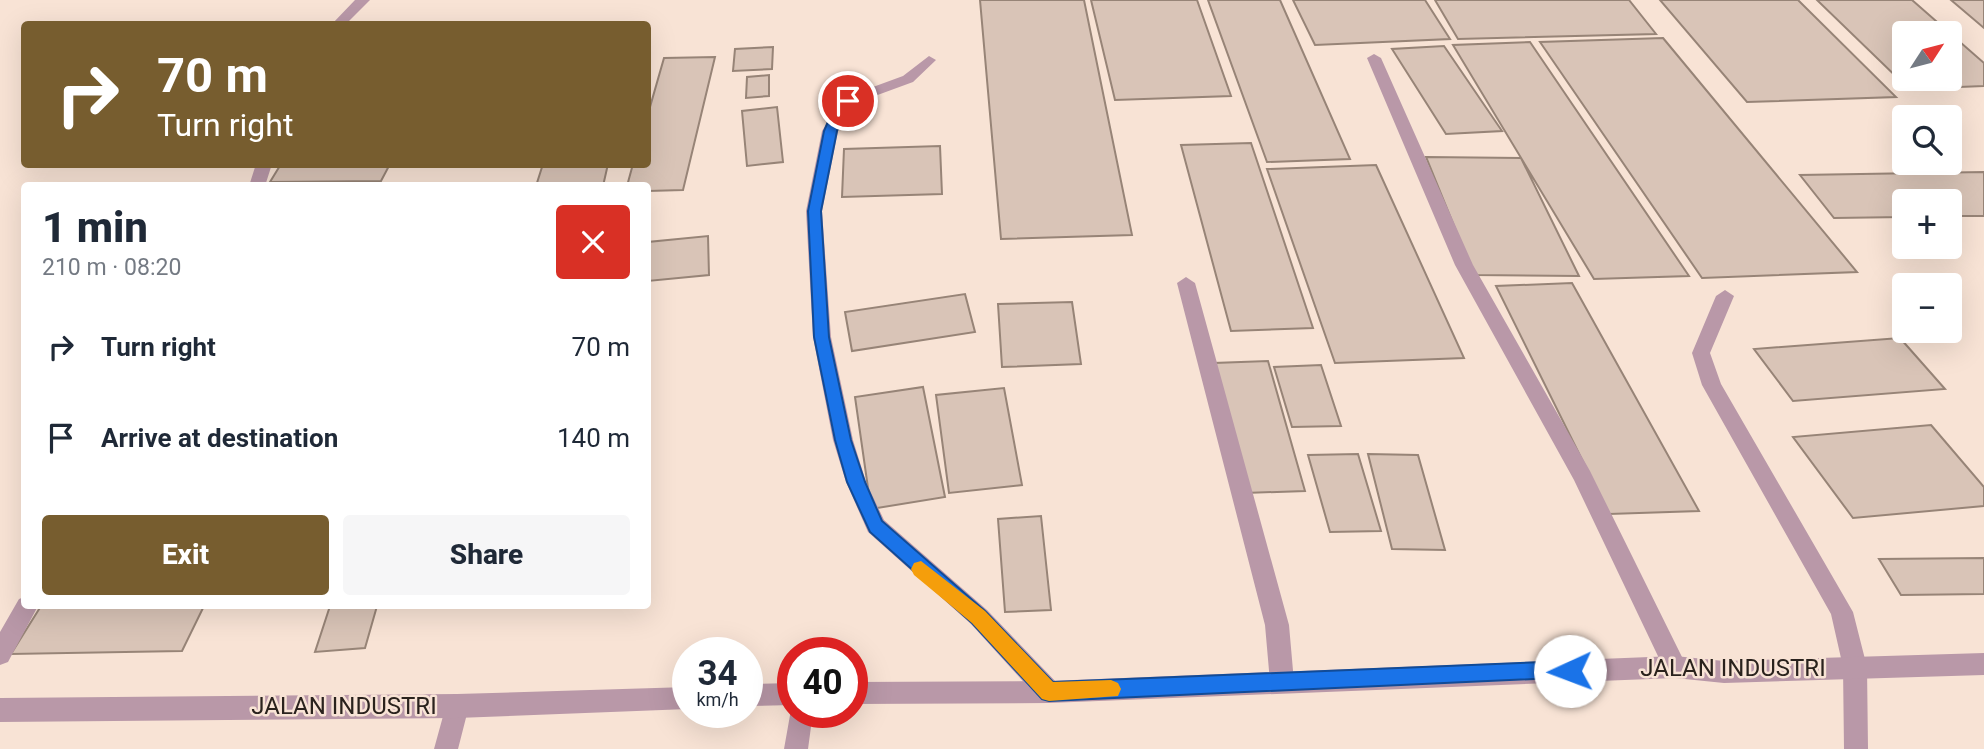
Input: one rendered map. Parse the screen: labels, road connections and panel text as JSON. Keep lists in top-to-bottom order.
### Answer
{
  "streets": {
    "street": ["JALAN INDUSTRI"]
  },
  "north": "top right",
  "page": {
    "map_buttons": ["+", "−"],
    "turn": ["70 m", "Turn right"],
    "heading": ["1 min", "210 m · 08:20"],
    "list": [
      {
        "name": "Turn right",
        "value": "70 m"
      },
      {
        "name": "Arrive at destination",
        "value": "140 m"
      }
    ],
    "buttons": ["Exit", "Share"],
    "speed": "34 km/h",
    "limit": "40"
  }
}
